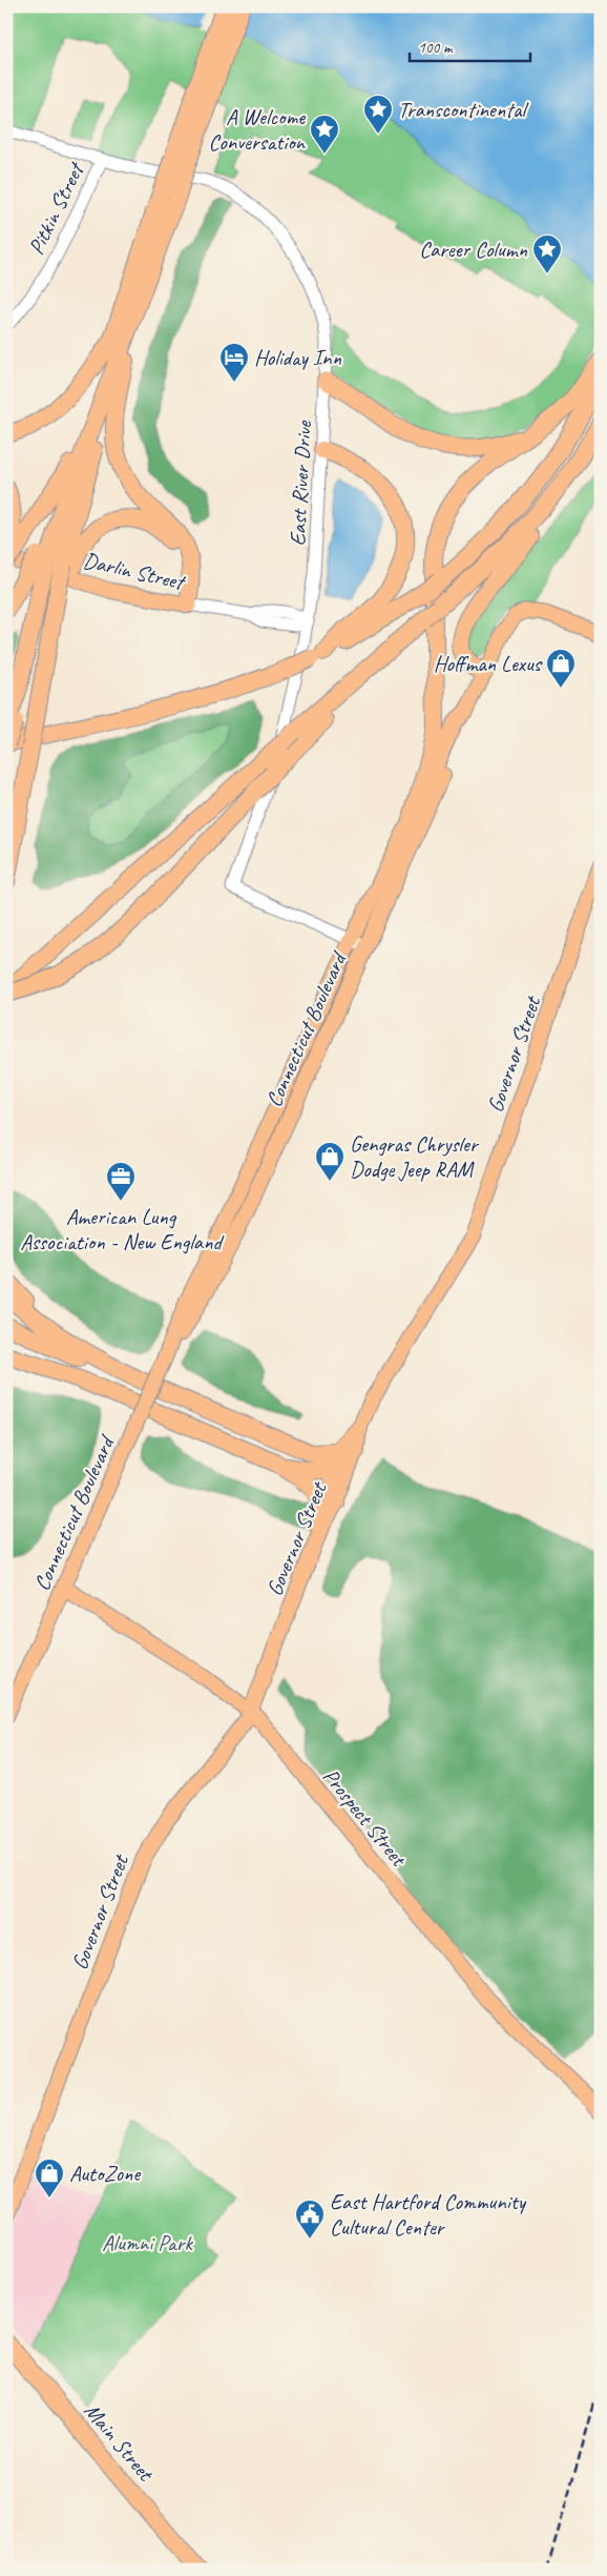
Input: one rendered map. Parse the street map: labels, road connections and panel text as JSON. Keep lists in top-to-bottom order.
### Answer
{
  "streets": {
    "highway": ["Main Street"],
    "main road": [
      "Darlin Street",
      "Connecticut Boulevard",
      "Governor Street",
      "Prospect Street"
    ],
    "street": ["Pitkin Street", "East River Drive"]
  },
  "crossings": [
    ["Pitkin Street", "East River Drive"],
    ["East River Drive", "Darlin Street"],
    ["East River Drive", "Connecticut Boulevard"],
    ["Connecticut Boulevard", "Prospect Street"],
    ["Governor Street", "Prospect Street"]
  ],
  "parks": ["Alumni Park"],
  "places": {
    "place": ["Transcontinental", "A Welcome Conversation", "Career Column"],
    "hotel": ["Holiday Inn"],
    "shop": ["Hoffman Lexus", "Gengras Chrysler Dodge Jeep RAM", "AutoZone"],
    "office": ["American Lung Association - New England"],
    "public building": ["East Hartford Community Cultural Center"]
  },
  "scale_bar": "100 m"
}
